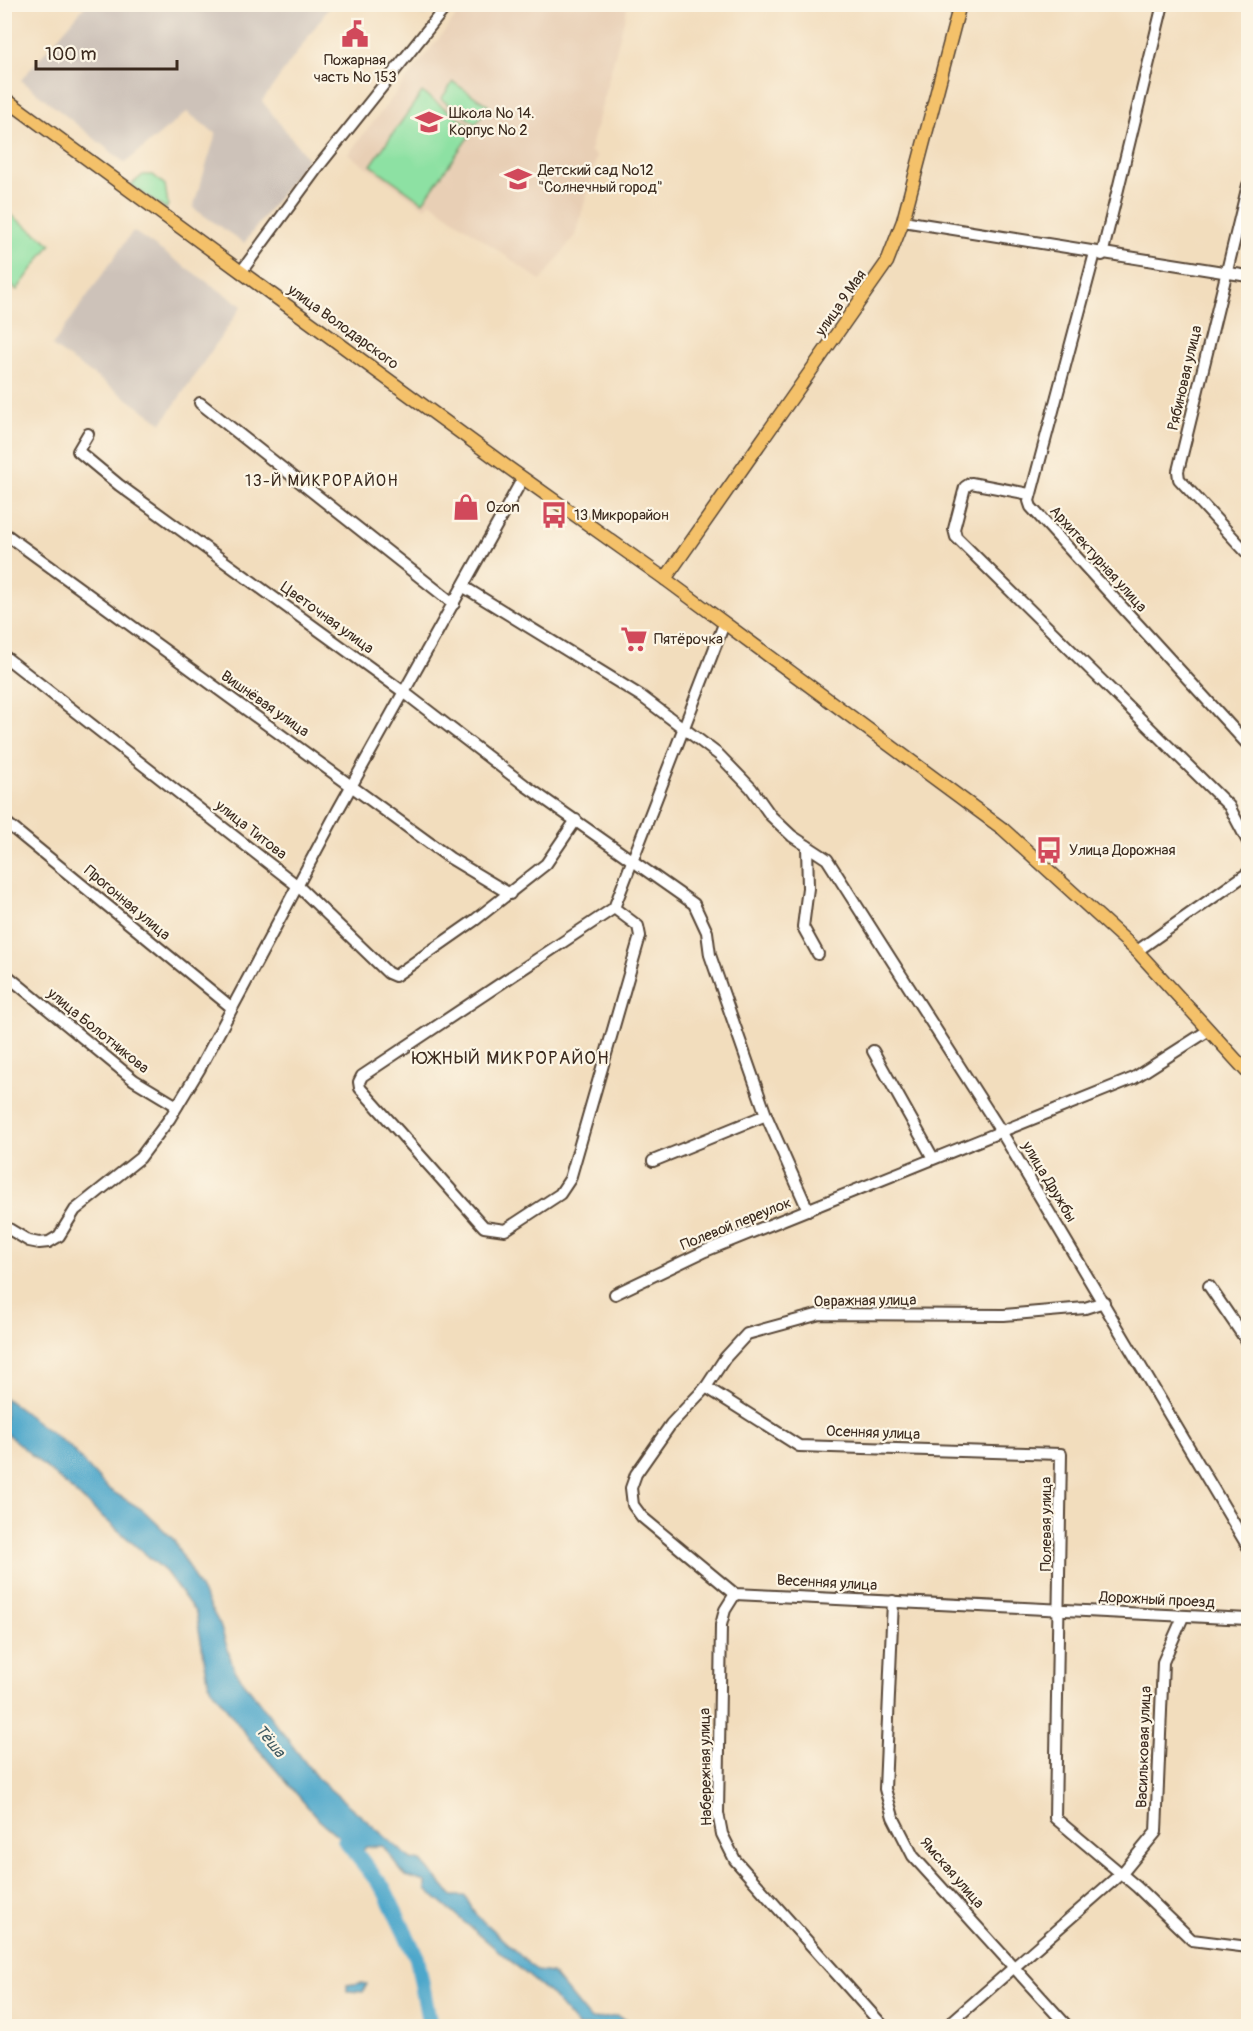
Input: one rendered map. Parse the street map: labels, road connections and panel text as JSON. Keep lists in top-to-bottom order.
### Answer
{
  "streets": {
    "main road": ["улица 9 Мая", "улица Володарского"],
    "street": [
      "Рябиновая улица",
      "Архитектурная улица",
      "Цветочная улица",
      "Вишнёвая улица",
      "улица Титова",
      "Прогонная улица",
      "улица Болотникова",
      "улица Дружбы",
      "Полевой переулок",
      "Овражная улица",
      "Осенняя улица",
      "Полевая улица",
      "Весенняя улица",
      "Дорожный проезд",
      "Васильковая улица",
      "Набережная улица",
      "Ямская улица"
    ]
  },
  "crossings": [
    ["улица 9 Мая", "улица Володарского"],
    ["Цветочная улица", "Полевой переулок"],
    ["Вишнёвая улица", "улица Титова"],
    ["улица Дружбы", "Овражная улица"],
    ["Овражная улица", "Осенняя улица"],
    ["Овражная улица", "Весенняя улица"],
    ["Овражная улица", "Набережная улица"],
    ["Осенняя улица", "Полевая улица"],
    ["Полевая улица", "Весенняя улица"],
    ["Полевая улица", "Дорожный проезд"],
    ["Весенняя улица", "Дорожный проезд"],
    ["Весенняя улица", "Набережная улица"],
    ["Весенняя улица", "Ямская улица"],
    ["Дорожный проезд", "Васильковая улица"],
    ["Васильковая улица", "Ямская улица"]
  ],
  "districts": ["13-Й МИКРОРАЙОН", "ЮЖНЫЙ МИКРОРАЙОН"],
  "water": ["Тёша"],
  "places": {
    "public building": ["Пожарная часть № 153"],
    "school or university": ["Школа № 14. Корпус № 2", "Детский сад №12 \"Солнечный город\""],
    "shop": ["Ozon"],
    "bus stop": ["13 Микрорайон", "Улица Дорожная"],
    "supermarket": ["Пятёрочка"]
  },
  "scale_bar": "100 m"
}
